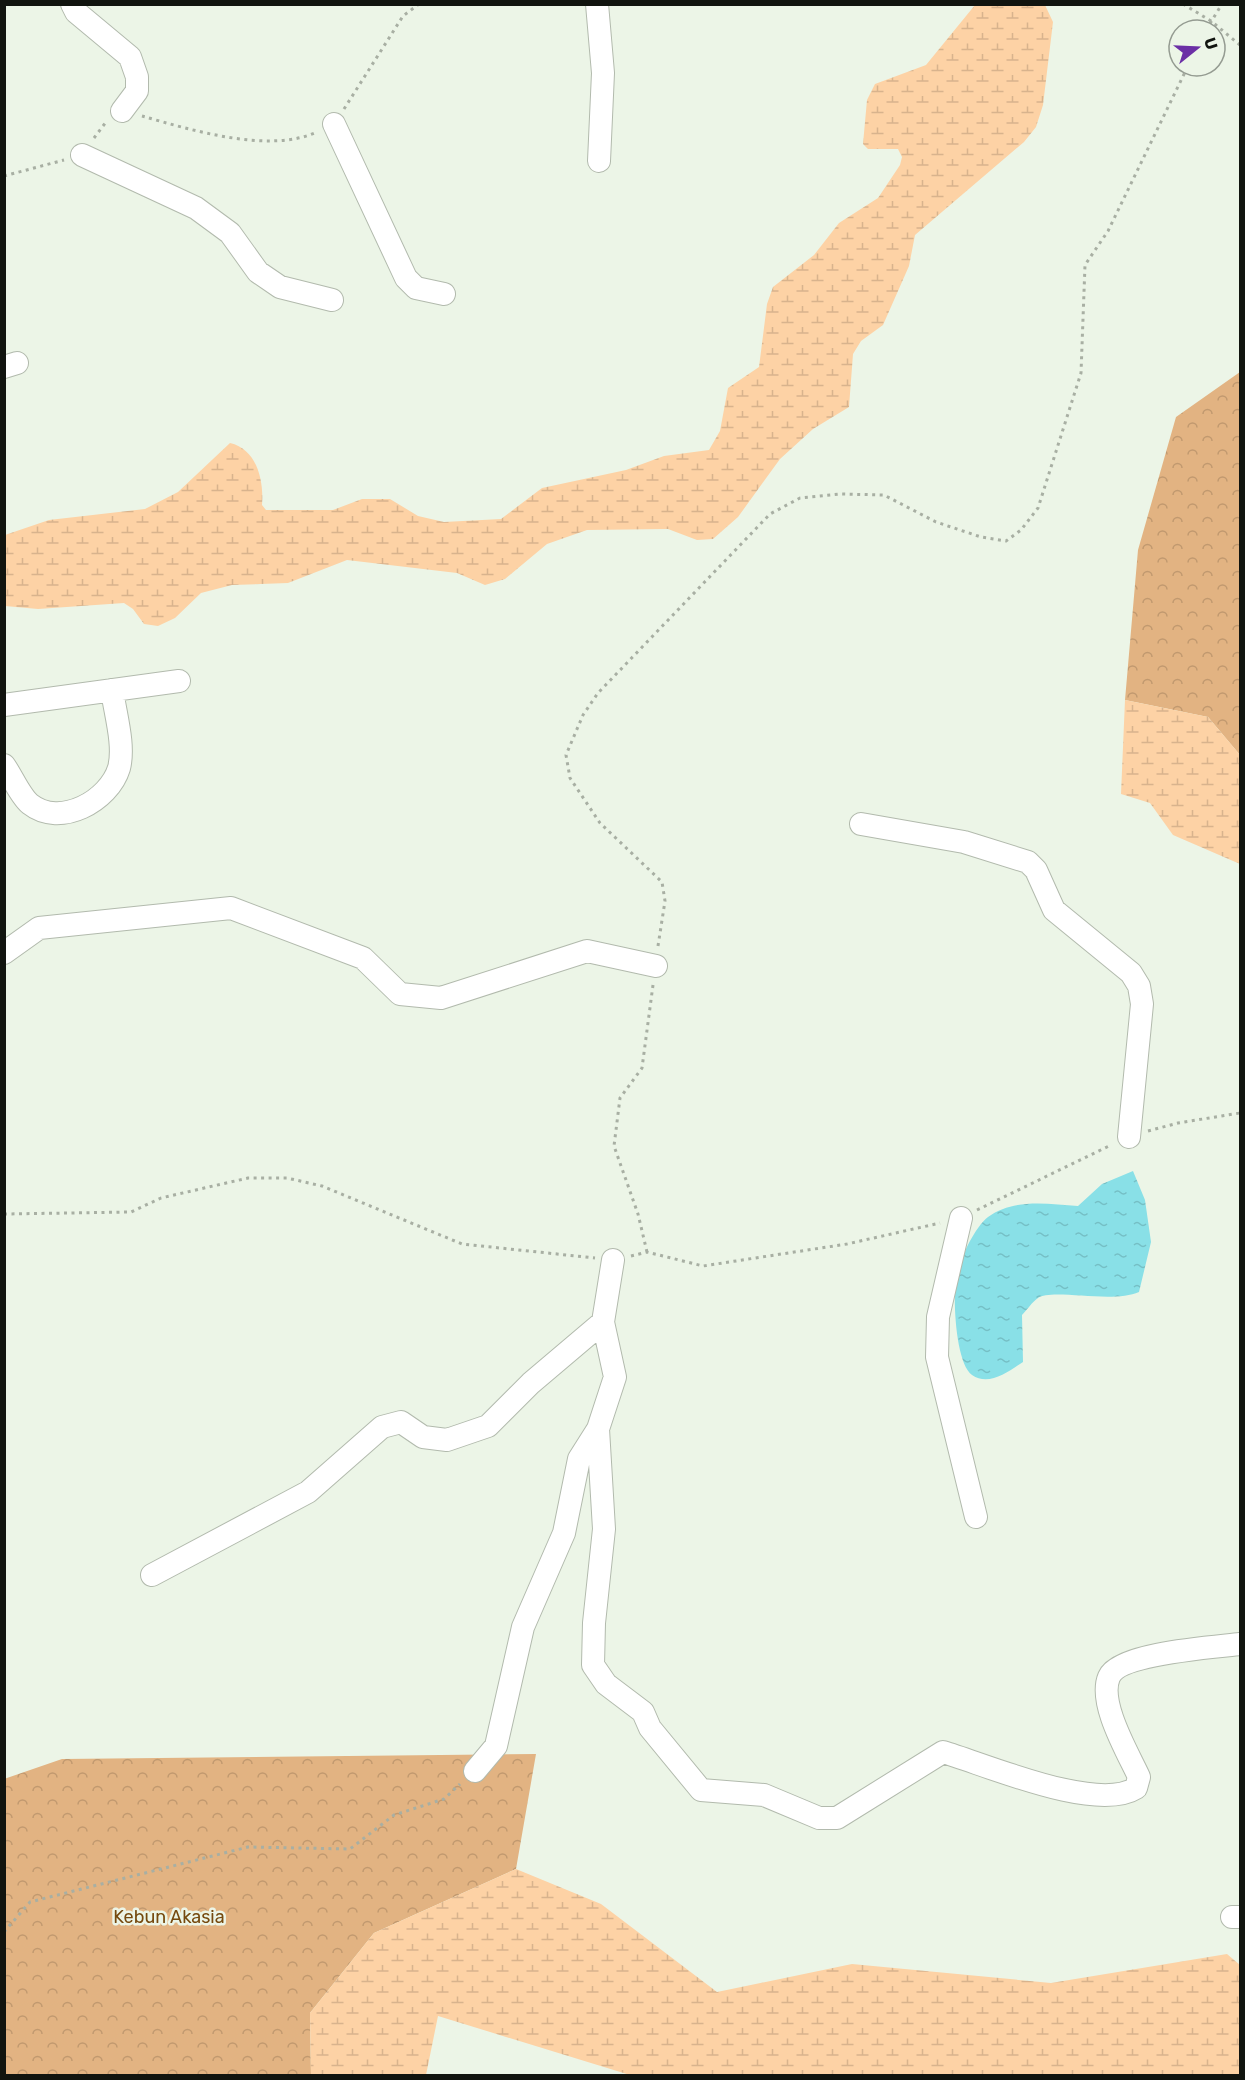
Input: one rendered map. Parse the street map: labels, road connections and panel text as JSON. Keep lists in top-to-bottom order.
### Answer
{
  "parks": ["Kebun Akasia"],
  "north": "right"
}
